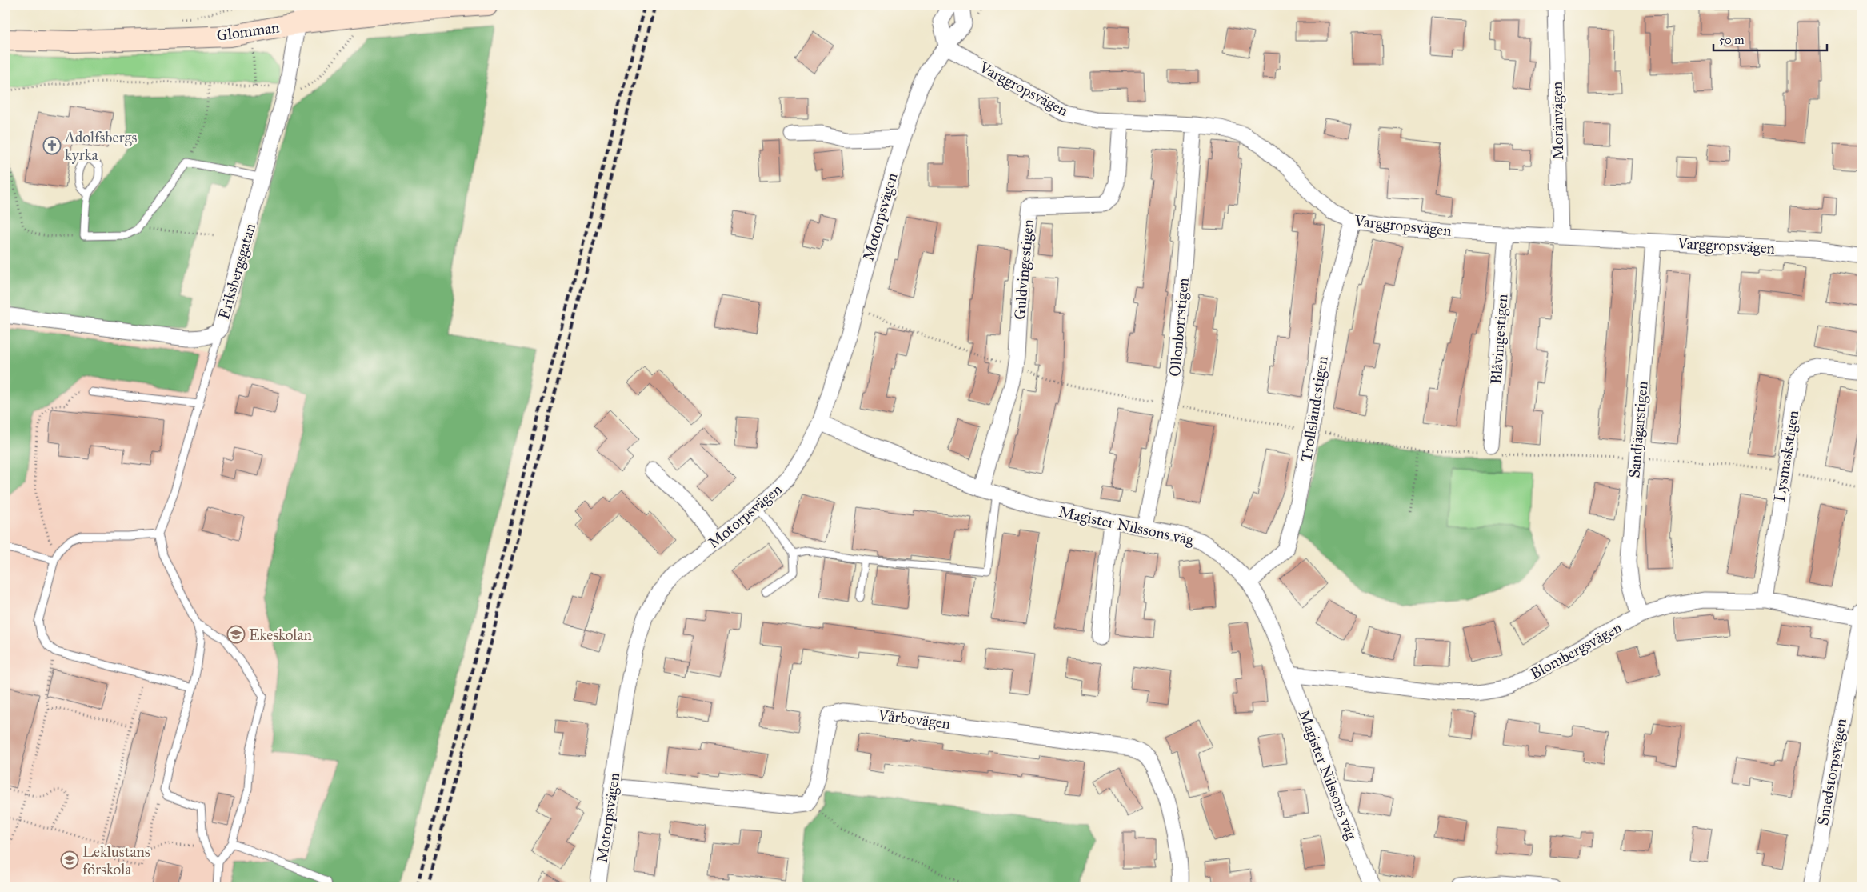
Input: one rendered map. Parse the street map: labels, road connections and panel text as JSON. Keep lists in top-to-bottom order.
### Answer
{
  "streets": {
    "street": [
      "Glomman",
      "Varggropsvägen",
      "Moränvägen",
      "Motorpsvägen",
      "Guldvingestigen",
      "Eriksbergsgatan",
      "Ollonborrstigen",
      "Blåvingestigen",
      "Trollsländestigen",
      "Sandjägarstigen",
      "Lysmaskstigen",
      "Magister Nilssons väg",
      "Blombergsvägen",
      "Vårbovägen",
      "Smedstorpsvägen"
    ]
  },
  "crossings": [
    ["Glomman", "Eriksbergsgatan"],
    ["Varggropsvägen", "Moränvägen"],
    ["Varggropsvägen", "Motorpsvägen"],
    ["Varggropsvägen", "Guldvingestigen"],
    ["Varggropsvägen", "Ollonborrstigen"],
    ["Varggropsvägen", "Blåvingestigen"],
    ["Varggropsvägen", "Trollsländestigen"],
    ["Varggropsvägen", "Sandjägarstigen"],
    ["Motorpsvägen", "Magister Nilssons väg"],
    ["Guldvingestigen", "Magister Nilssons väg"],
    ["Ollonborrstigen", "Magister Nilssons väg"],
    ["Trollsländestigen", "Magister Nilssons väg"],
    ["Sandjägarstigen", "Blombergsvägen"],
    ["Lysmaskstigen", "Blombergsvägen"],
    ["Magister Nilssons väg", "Blombergsvägen"],
    ["Blombergsvägen", "Smedstorpsvägen"]
  ],
  "places": {
    "church": ["Adolfsbergs kyrka"],
    "school or university": ["Ekeskolan", "Leklustans förskola"]
  },
  "scale_bar": "50 m"
}
